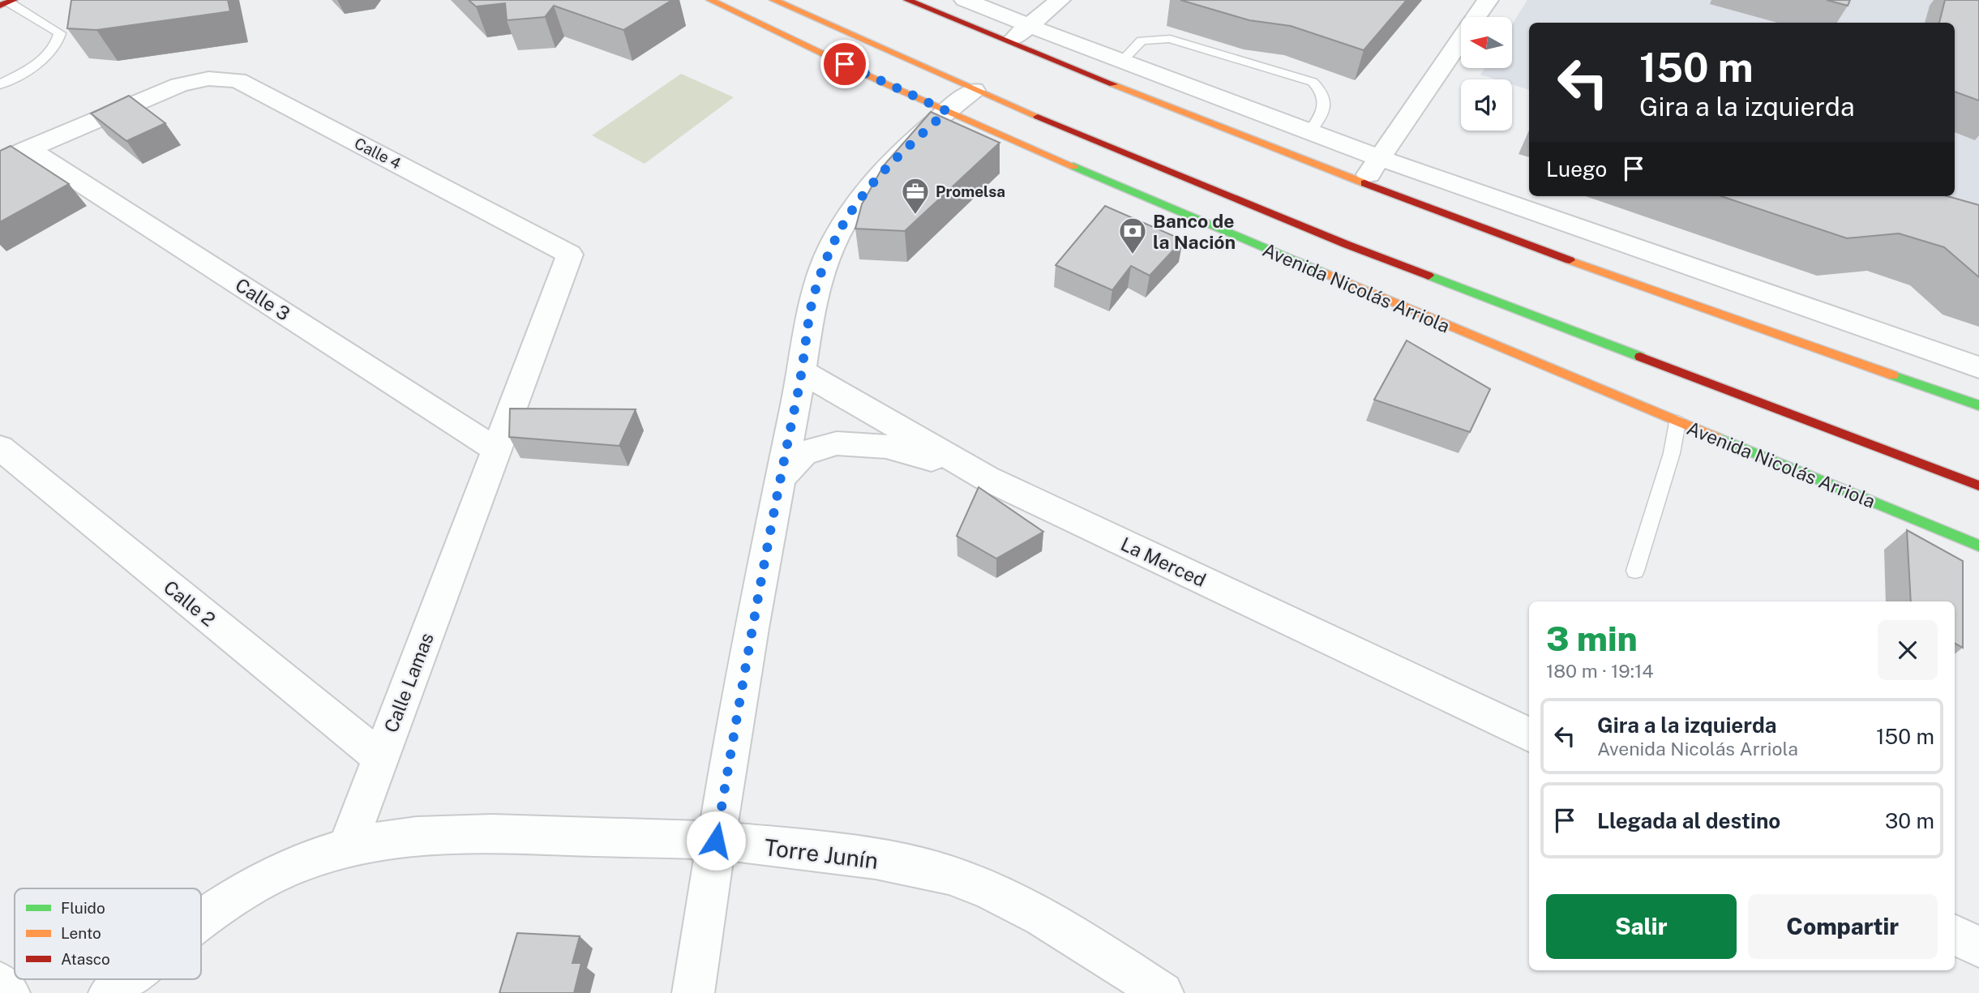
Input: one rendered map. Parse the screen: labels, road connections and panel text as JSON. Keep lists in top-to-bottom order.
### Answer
{
  "streets": {
    "main road": ["Avenida Nicolás Arriola"],
    "street": [
      "Calle 4",
      "Calle 3",
      "La Merced",
      "Calle 2",
      "Calle Lamas",
      "Torre Junín"
    ]
  },
  "crossings": [
    ["Calle 4", "Calle 3"],
    ["Calle 4", "Calle Lamas"],
    ["Calle 3", "Calle Lamas"],
    ["Calle 2", "Calle Lamas"],
    ["Calle Lamas", "Torre Junín"]
  ],
  "places": {
    "office": ["Promelsa"],
    "bank": ["Banco de la Nación"]
  },
  "legend": ["Fluido", "Lento", "Atasco"],
  "north": "left",
  "page": {
    "turn": ["150 m", "Gira a la izquierda"],
    "then": "Luego",
    "heading": ["3 min", "180 m · 19:14"],
    "list": [
      {
        "name": "Gira a la izquierda",
        "note": "Avenida Nicolás Arriola",
        "value": "150 m"
      },
      {
        "name": "Llegada al destino",
        "value": "30 m"
      }
    ],
    "buttons": ["Salir", "Compartir"]
  }
}
